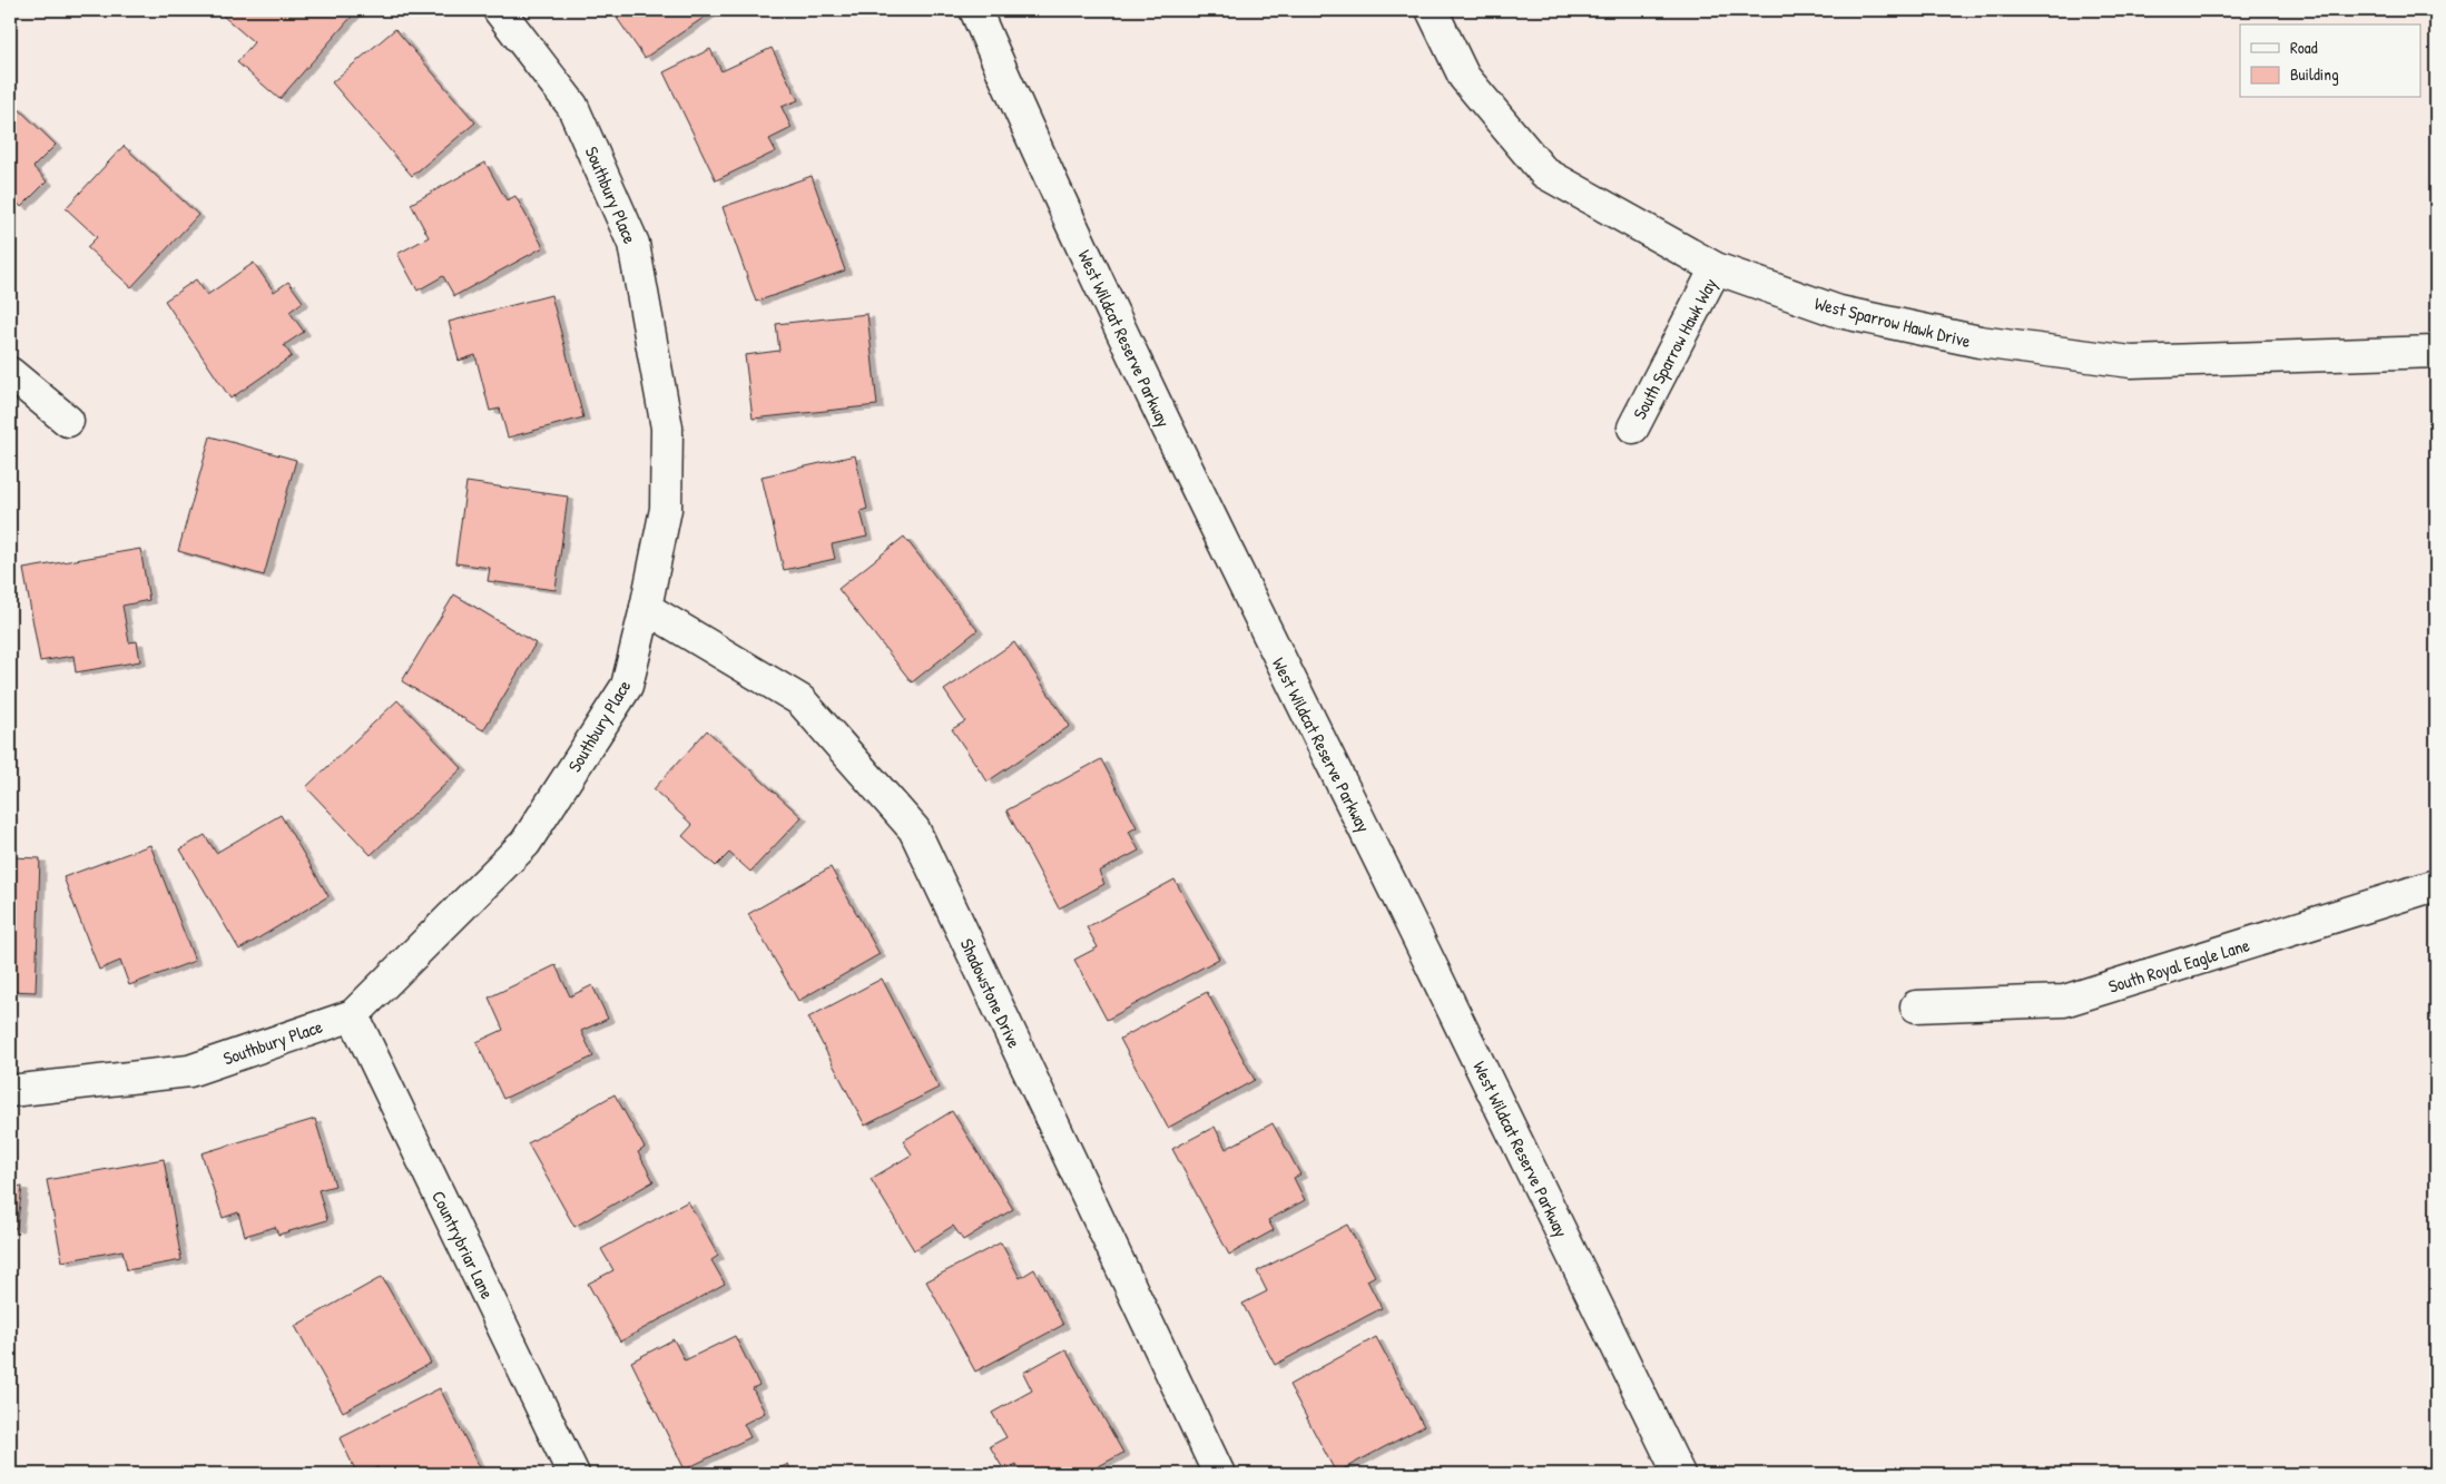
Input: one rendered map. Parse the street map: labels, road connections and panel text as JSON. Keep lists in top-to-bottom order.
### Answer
{
  "streets": {
    "street": [
      "Southbury Place",
      "West Sparrow Hawk Drive",
      "West Wildcat Reserve Parkway",
      "South Sparrow Hawk Way",
      "South Royal Eagle Lane",
      "Shadowstone Drive",
      "Countrybriar Lane"
    ]
  },
  "crossings": [
    ["Southbury Place", "Shadowstone Drive"],
    ["Southbury Place", "Countrybriar Lane"],
    ["West Sparrow Hawk Drive", "South Sparrow Hawk Way"]
  ],
  "legend": ["Road", "Building"]
}
